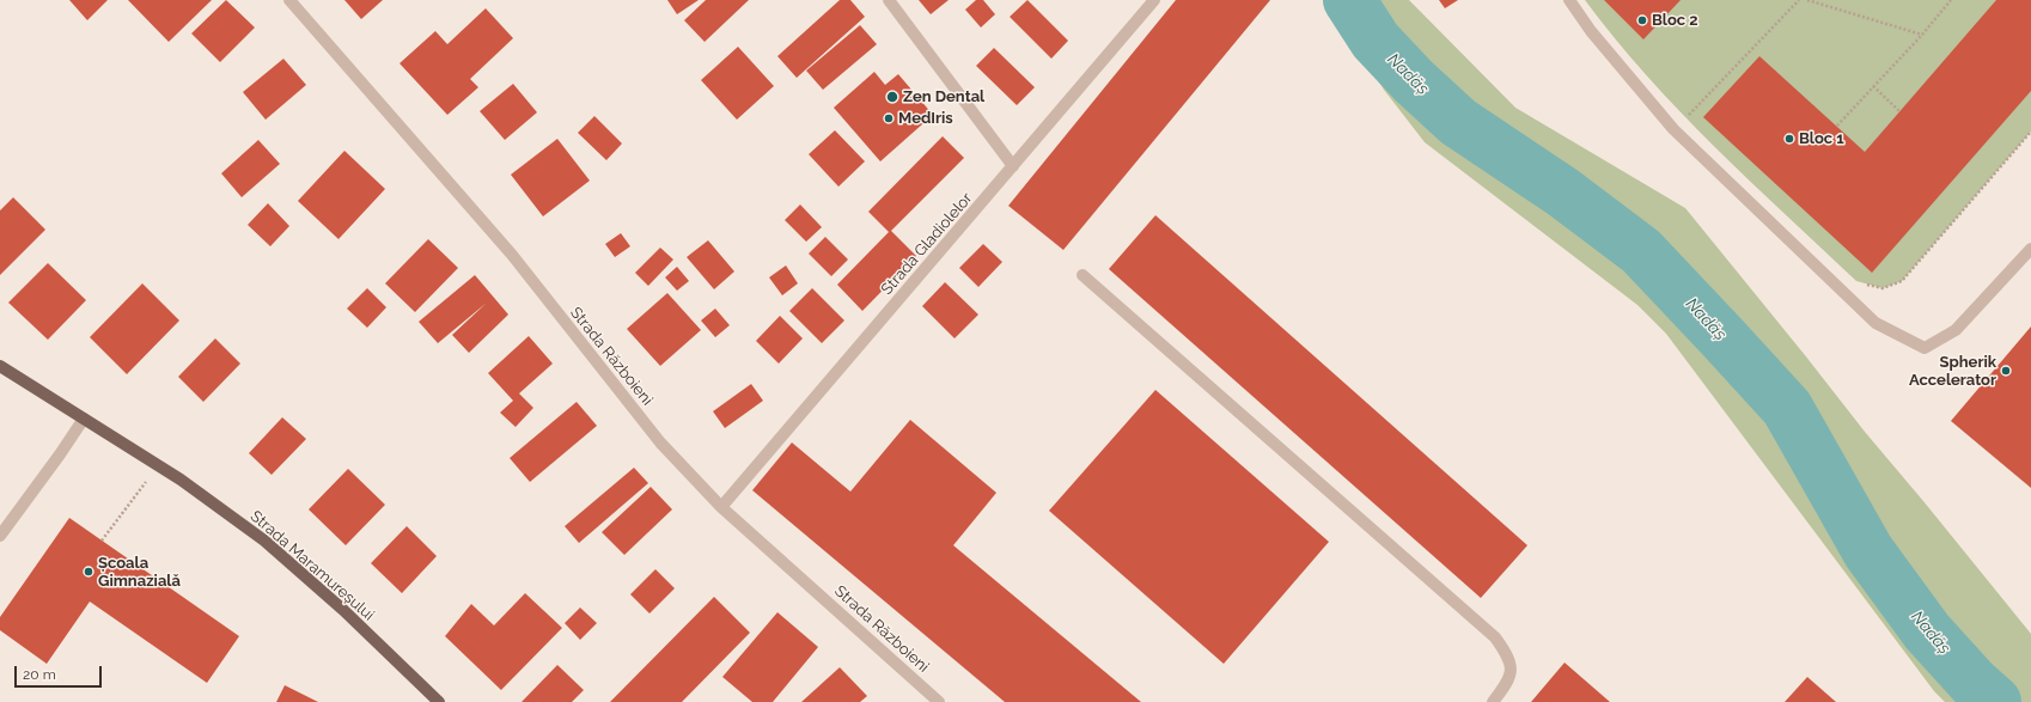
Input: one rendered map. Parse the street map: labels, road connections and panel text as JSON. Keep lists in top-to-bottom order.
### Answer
{
  "streets": {
    "main road": ["Strada Maramureșului"],
    "street": ["Strada Gladiolelor", "Strada Războieni"]
  },
  "crossings": [
    ["Strada Gladiolelor", "Strada Războieni"]
  ],
  "water": ["Nadăș"],
  "places": [
    "Bloc 2",
    "Zen Dental",
    "MedIris",
    "Bloc 1",
    "Spherik Accelerator",
    "Școala Gimnazială"
  ],
  "scale_bar": "20 m"
}
